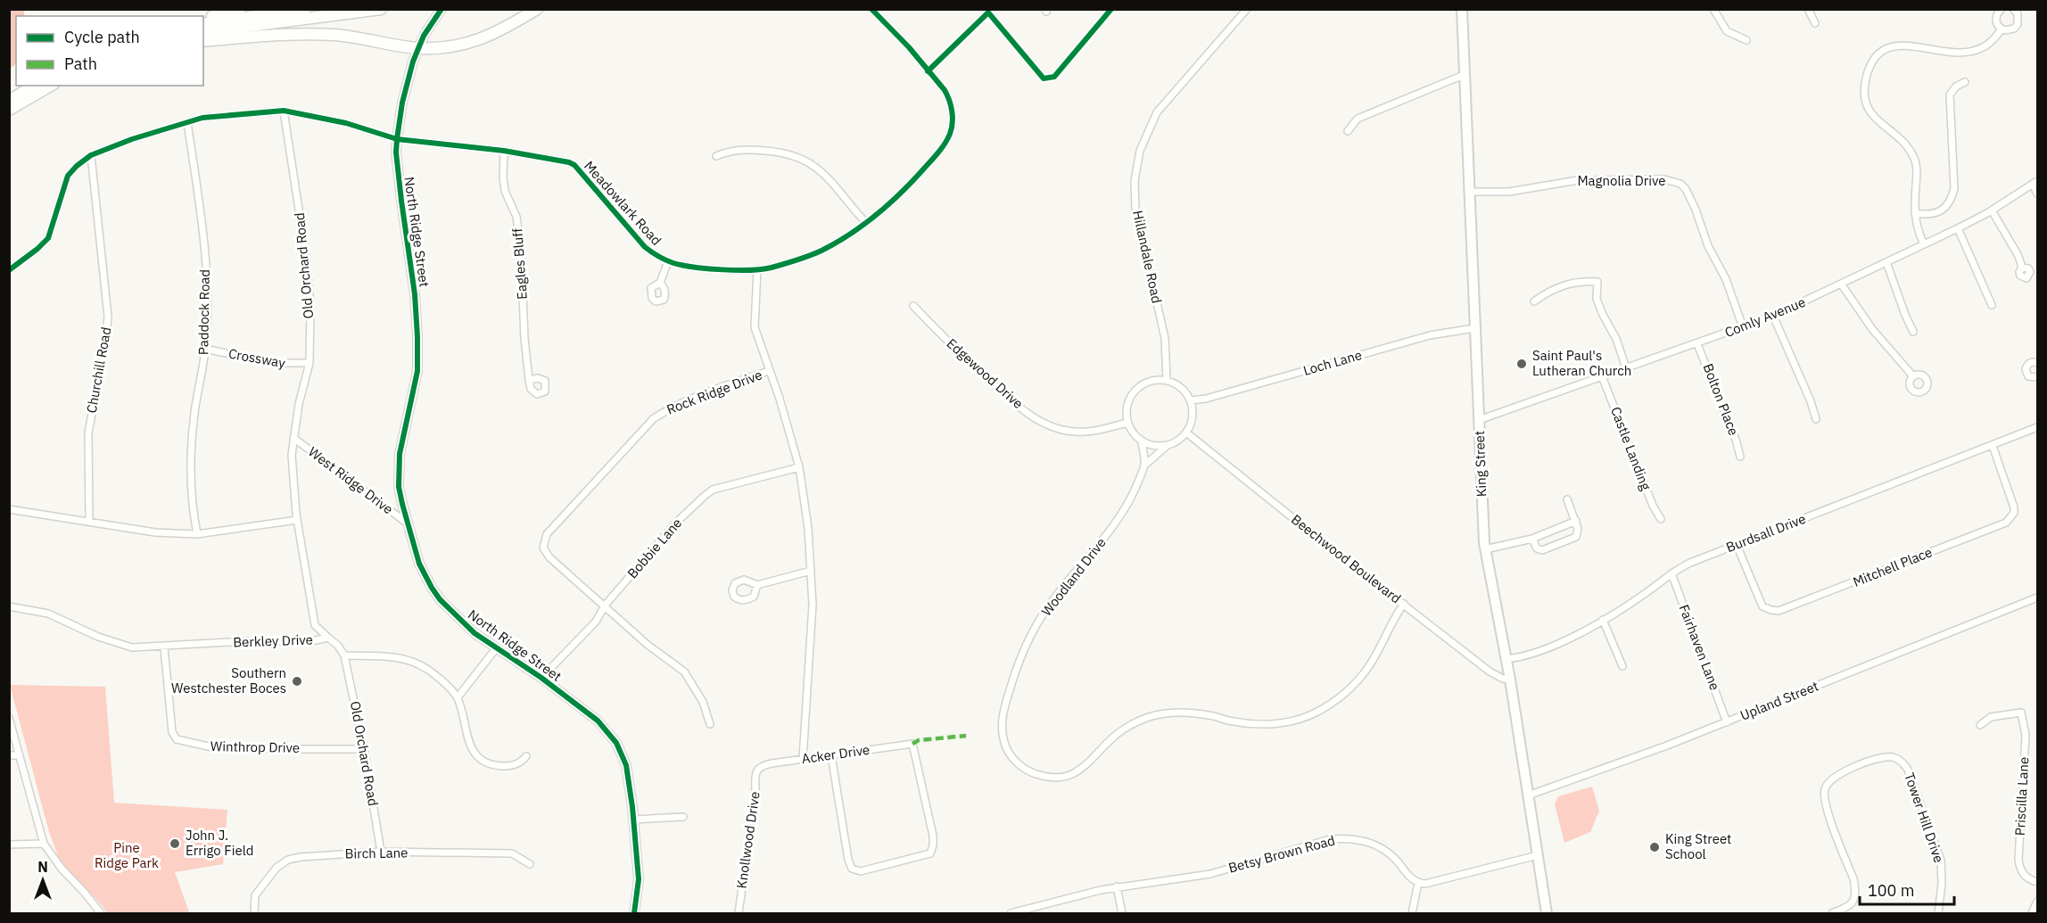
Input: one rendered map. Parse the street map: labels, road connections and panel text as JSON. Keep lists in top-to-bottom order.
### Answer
{
  "streets": {
    "main road": ["King Street"],
    "street": [
      "Magnolia Drive",
      "Meadowlark Road",
      "North Ridge Street",
      "Hillandale Road",
      "Eagles Bluff",
      "Old Orchard Road",
      "Paddock Road",
      "Comly Avenue",
      "Crossway",
      "Loch Lane",
      "Churchill Road",
      "Edgewood Drive",
      "Rock Ridge Drive",
      "Bolton Place",
      "Castle Landing",
      "West Ridge Drive",
      "Burdsall Drive",
      "Bobbie Lane",
      "Beechwood Boulevard",
      "Mitchell Place",
      "Woodland Drive",
      "Berkley Drive",
      "Fairhaven Lane",
      "Upland Street",
      "Winthrop Drive",
      "Acker Drive",
      "Priscilla Lane",
      "Tower Hill Drive",
      "Knollwood Drive",
      "Birch Lane",
      "Betsy Brown Road"
    ]
  },
  "crossings": [
    ["Magnolia Drive", "Comly Avenue"],
    ["Magnolia Drive", "King Street"],
    ["Meadowlark Road", "North Ridge Street"],
    ["Meadowlark Road", "Eagles Bluff"],
    ["Meadowlark Road", "Old Orchard Road"],
    ["Meadowlark Road", "Paddock Road"],
    ["Meadowlark Road", "Churchill Road"],
    ["North Ridge Street", "West Ridge Drive"],
    ["North Ridge Street", "Bobbie Lane"],
    ["Hillandale Road", "Loch Lane"],
    ["Hillandale Road", "Edgewood Drive"],
    ["Hillandale Road", "Beechwood Boulevard"],
    ["Hillandale Road", "Woodland Drive"],
    ["Old Orchard Road", "Crossway"],
    ["Old Orchard Road", "West Ridge Drive"],
    ["Old Orchard Road", "Berkley Drive"],
    ["Old Orchard Road", "Winthrop Drive"],
    ["Old Orchard Road", "Birch Lane"],
    ["Paddock Road", "Crossway"],
    ["Comly Avenue", "Bolton Place"],
    ["Comly Avenue", "Castle Landing"],
    ["Comly Avenue", "King Street"],
    ["Loch Lane", "Edgewood Drive"],
    ["Loch Lane", "King Street"],
    ["Loch Lane", "Beechwood Boulevard"],
    ["Loch Lane", "Woodland Drive"],
    ["Edgewood Drive", "Beechwood Boulevard"],
    ["Edgewood Drive", "Woodland Drive"],
    ["Rock Ridge Drive", "Bobbie Lane"],
    ["Rock Ridge Drive", "Acker Drive"],
    ["King Street", "Burdsall Drive"],
    ["King Street", "Beechwood Boulevard"],
    ["King Street", "Upland Street"],
    ["Burdsall Drive", "Mitchell Place"],
    ["Burdsall Drive", "Fairhaven Lane"],
    ["Beechwood Boulevard", "Woodland Drive"],
    ["Berkley Drive", "Winthrop Drive"],
    ["Fairhaven Lane", "Upland Street"],
    ["Acker Drive", "Knollwood Drive"]
  ],
  "parks": ["Pine Ridge Park"],
  "places": [
    "Saint Paul's Lutheran Church",
    "Southern Westchester Boces",
    "John J. Errigo Field",
    "King Street School"
  ],
  "legend": ["Cycle path", "Path"],
  "scale_bar": "100 m",
  "north": "top"
}
